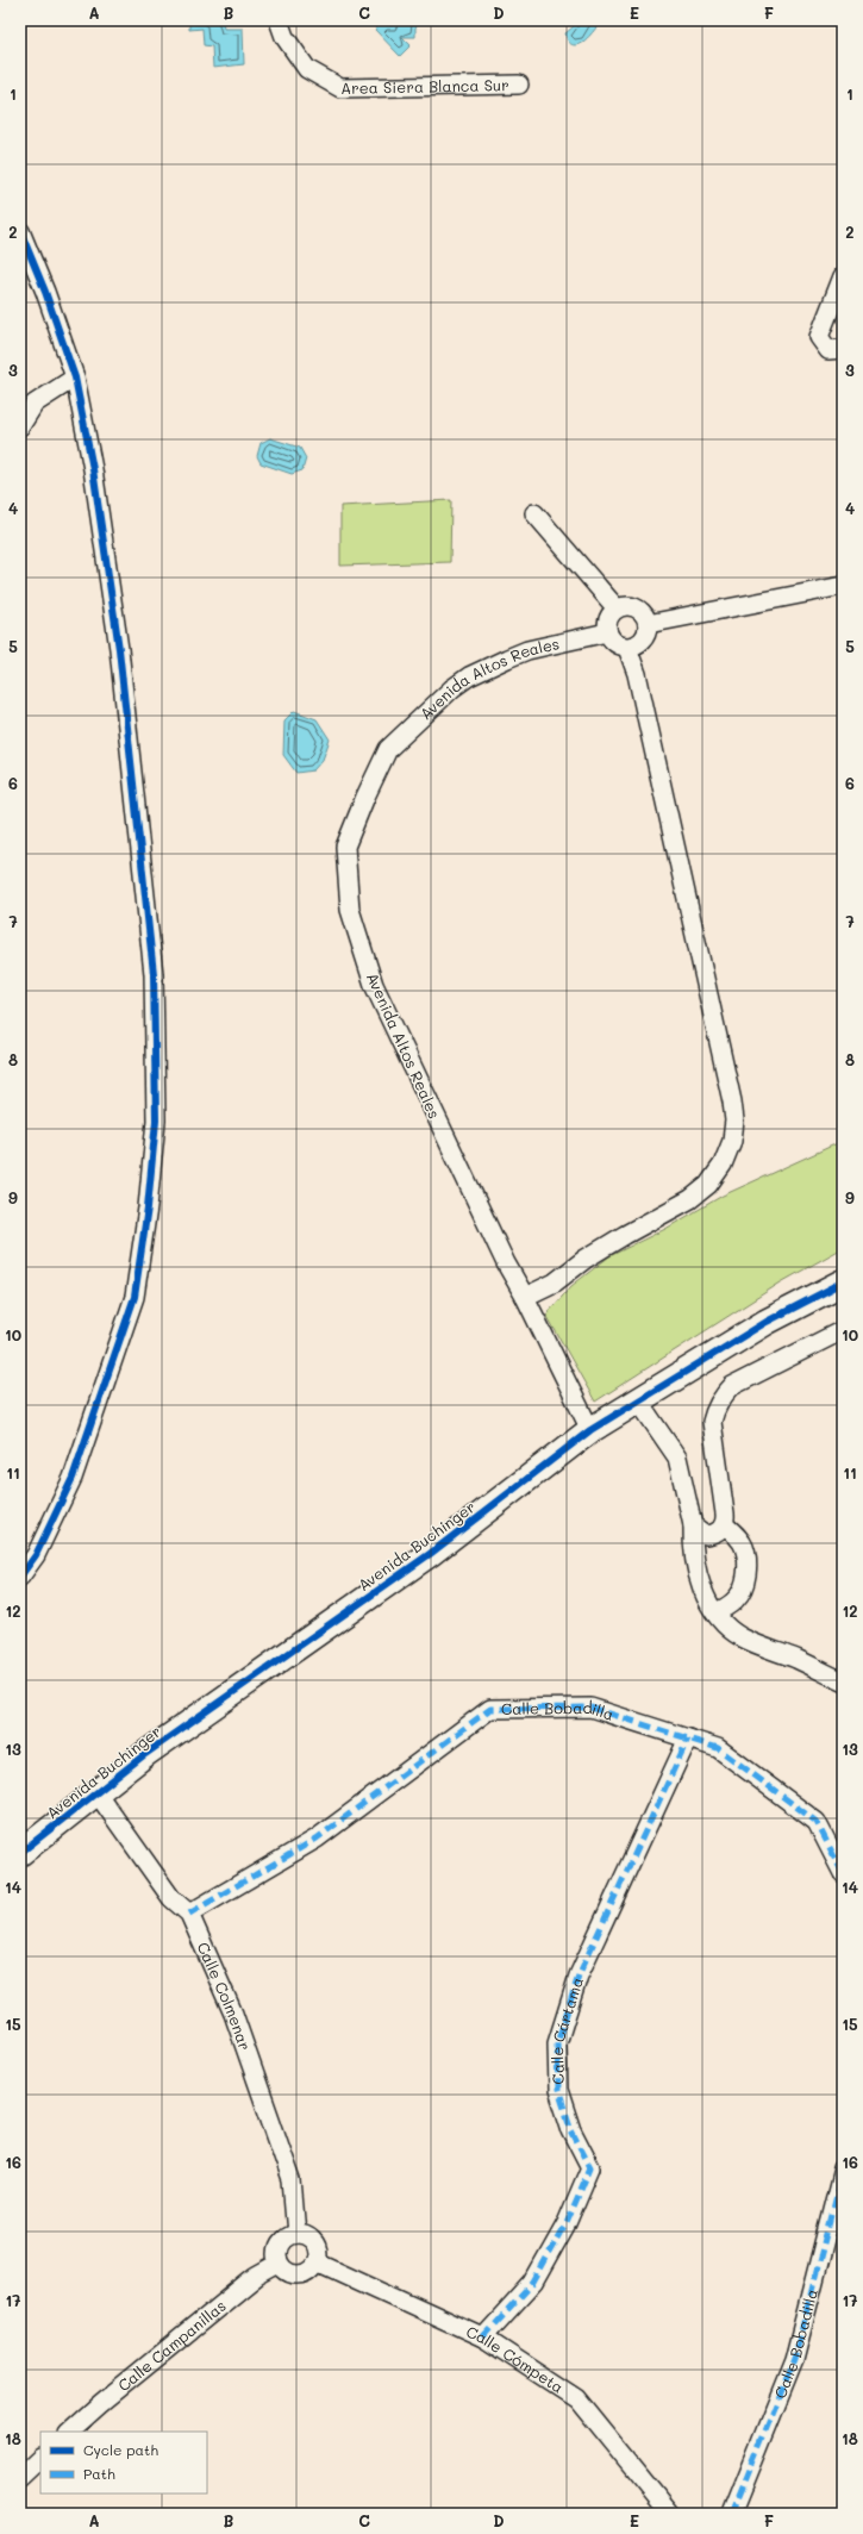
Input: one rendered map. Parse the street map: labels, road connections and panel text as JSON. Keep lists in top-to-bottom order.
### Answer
{
  "streets": {
    "street": [
      "Area Siera Blanca Sur",
      "Avenida Altos Reales",
      "Avenida Buchinger",
      "Calle Bobadilla",
      "Calle Colmenar",
      "Calle Cártama",
      "Calle Campanillas",
      "Calle Cómpeta"
    ]
  },
  "crossings": [
    ["Avenida Altos Reales", "Avenida Buchinger"],
    ["Avenida Buchinger", "Calle Colmenar"],
    ["Calle Bobadilla", "Calle Colmenar"],
    ["Calle Bobadilla", "Calle Cártama"],
    ["Calle Colmenar", "Calle Campanillas"],
    ["Calle Colmenar", "Calle Cómpeta"],
    ["Calle Cártama", "Calle Cómpeta"],
    ["Calle Campanillas", "Calle Cómpeta"]
  ],
  "legend": ["Cycle path", "Path"],
  "grid": {
    "columns": [
      "A",
      "B",
      "C",
      "D",
      "E",
      "F"
    ],
    "rows": [
      "1",
      "2",
      "3",
      "4",
      "5",
      "6",
      "7",
      "8",
      "9",
      "10",
      "11",
      "12",
      "13",
      "14",
      "15",
      "16",
      "17",
      "18"
    ]
  }
}
